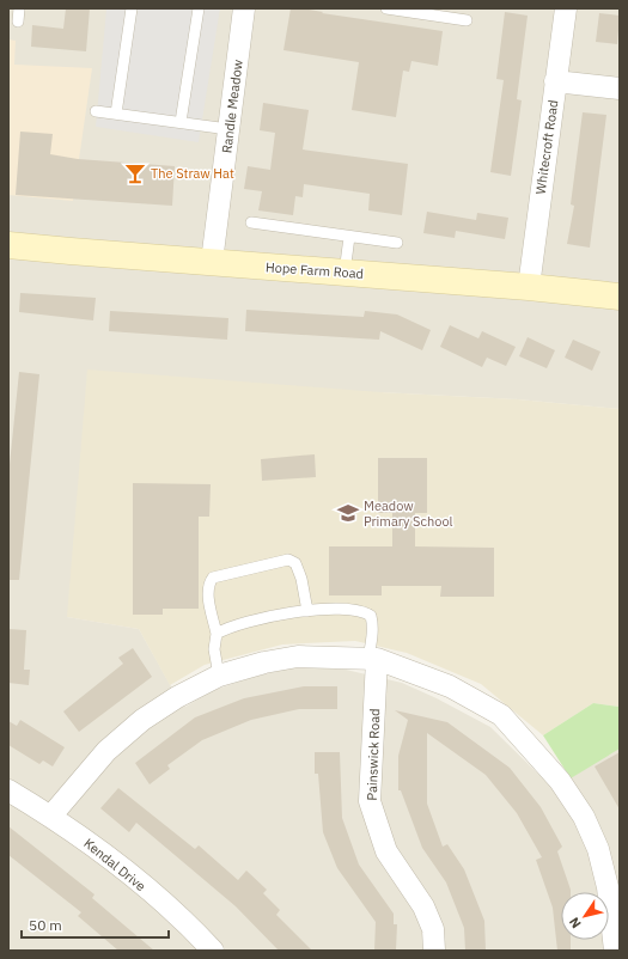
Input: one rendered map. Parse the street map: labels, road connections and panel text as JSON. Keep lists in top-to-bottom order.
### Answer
{
  "streets": {
    "street": [
      "Randle Meadow",
      "Whitecroft Road",
      "Hope Farm Road",
      "Painswick Road",
      "Kendal Drive"
    ]
  },
  "crossings": [
    ["Randle Meadow", "Hope Farm Road"],
    ["Whitecroft Road", "Hope Farm Road"]
  ],
  "places": {
    "bar": ["The Straw Hat"],
    "school or university": ["Meadow Primary School"]
  },
  "scale_bar": "50 m",
  "north": "bottom left"
}
